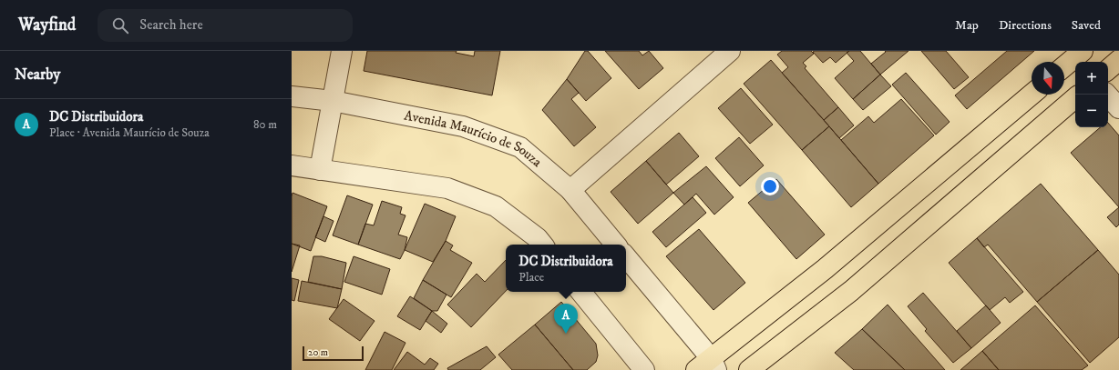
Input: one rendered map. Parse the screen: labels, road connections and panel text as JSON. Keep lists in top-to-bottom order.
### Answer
{
  "streets": {
    "street": ["Avenida Maurício de Souza"]
  },
  "scale_bar": "20 m",
  "north": "bottom",
  "page": {
    "header": "Wayfind",
    "search": "Search here",
    "nav": ["Map", "Directions", "Saved"],
    "heading": "Nearby",
    "map_buttons": ["+", "−"],
    "list": [
      {
        "mark": "A",
        "name": "DC Distribuidora",
        "note": "Place · Avenida Maurício de Souza",
        "value": "80 m"
      }
    ],
    "popup": ["DC Distribuidora", "Place"],
    "pins": "A",
    "scale": "20 m"
  }
}
